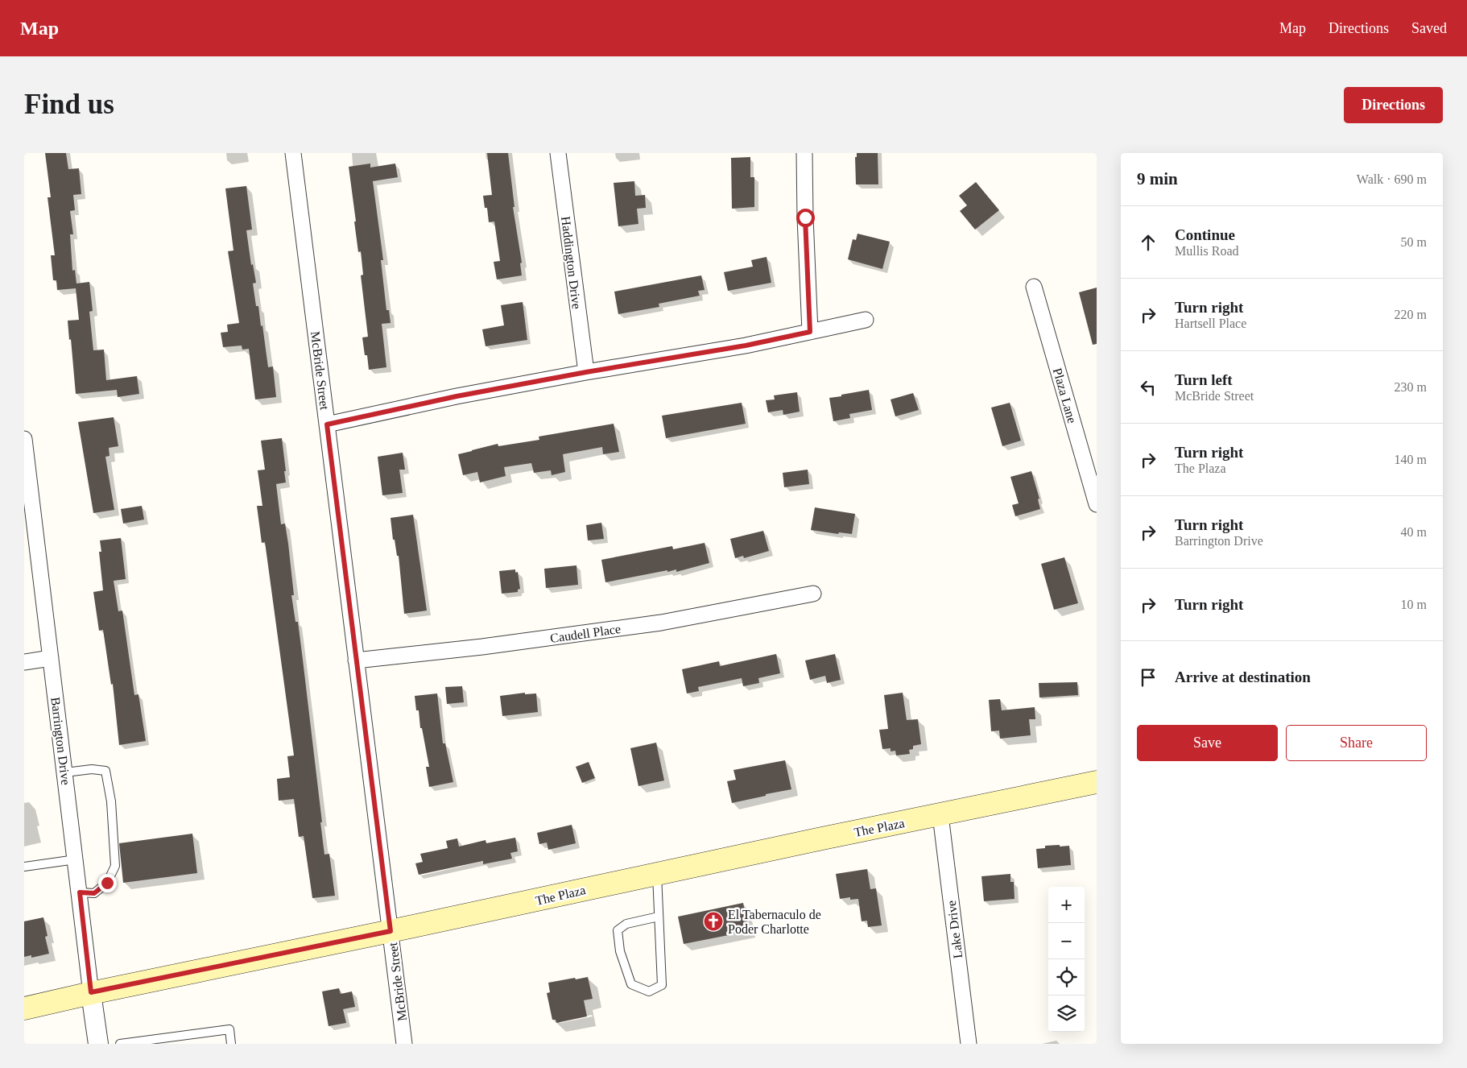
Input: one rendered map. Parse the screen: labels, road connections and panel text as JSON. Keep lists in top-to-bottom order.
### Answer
{
  "streets": {
    "main road": ["The Plaza"],
    "street": [
      "Haddington Drive",
      "McBride Street",
      "Plaza Lane",
      "Caudell Place",
      "Barrington Drive",
      "Lake Drive"
    ]
  },
  "crossings": [
    ["McBride Street", "Caudell Place"],
    ["McBride Street", "The Plaza"],
    ["Barrington Drive", "The Plaza"],
    ["The Plaza", "Lake Drive"]
  ],
  "places": {
    "church": ["El Tabernaculo de Poder Charlotte"]
  },
  "page": {
    "header": "Map",
    "nav": ["Map", "Directions", "Saved"],
    "buttons": [
      "Directions",
      ["Save", "Share"]
    ],
    "title": "Find us",
    "heading": ["9 min", "Walk · 690 m"],
    "list": [
      ["Continue", "Mullis Road", "50 m"],
      ["Turn right", "Hartsell Place", "220 m"],
      ["Turn left", "McBride Street", "230 m"],
      ["Turn right", "The Plaza", "140 m"],
      ["Turn right", "Barrington Drive", "40 m"],
      ["Turn right", "10 m"],
      "Arrive at destination"
    ],
    "map_buttons": ["+", "−"]
  }
}
